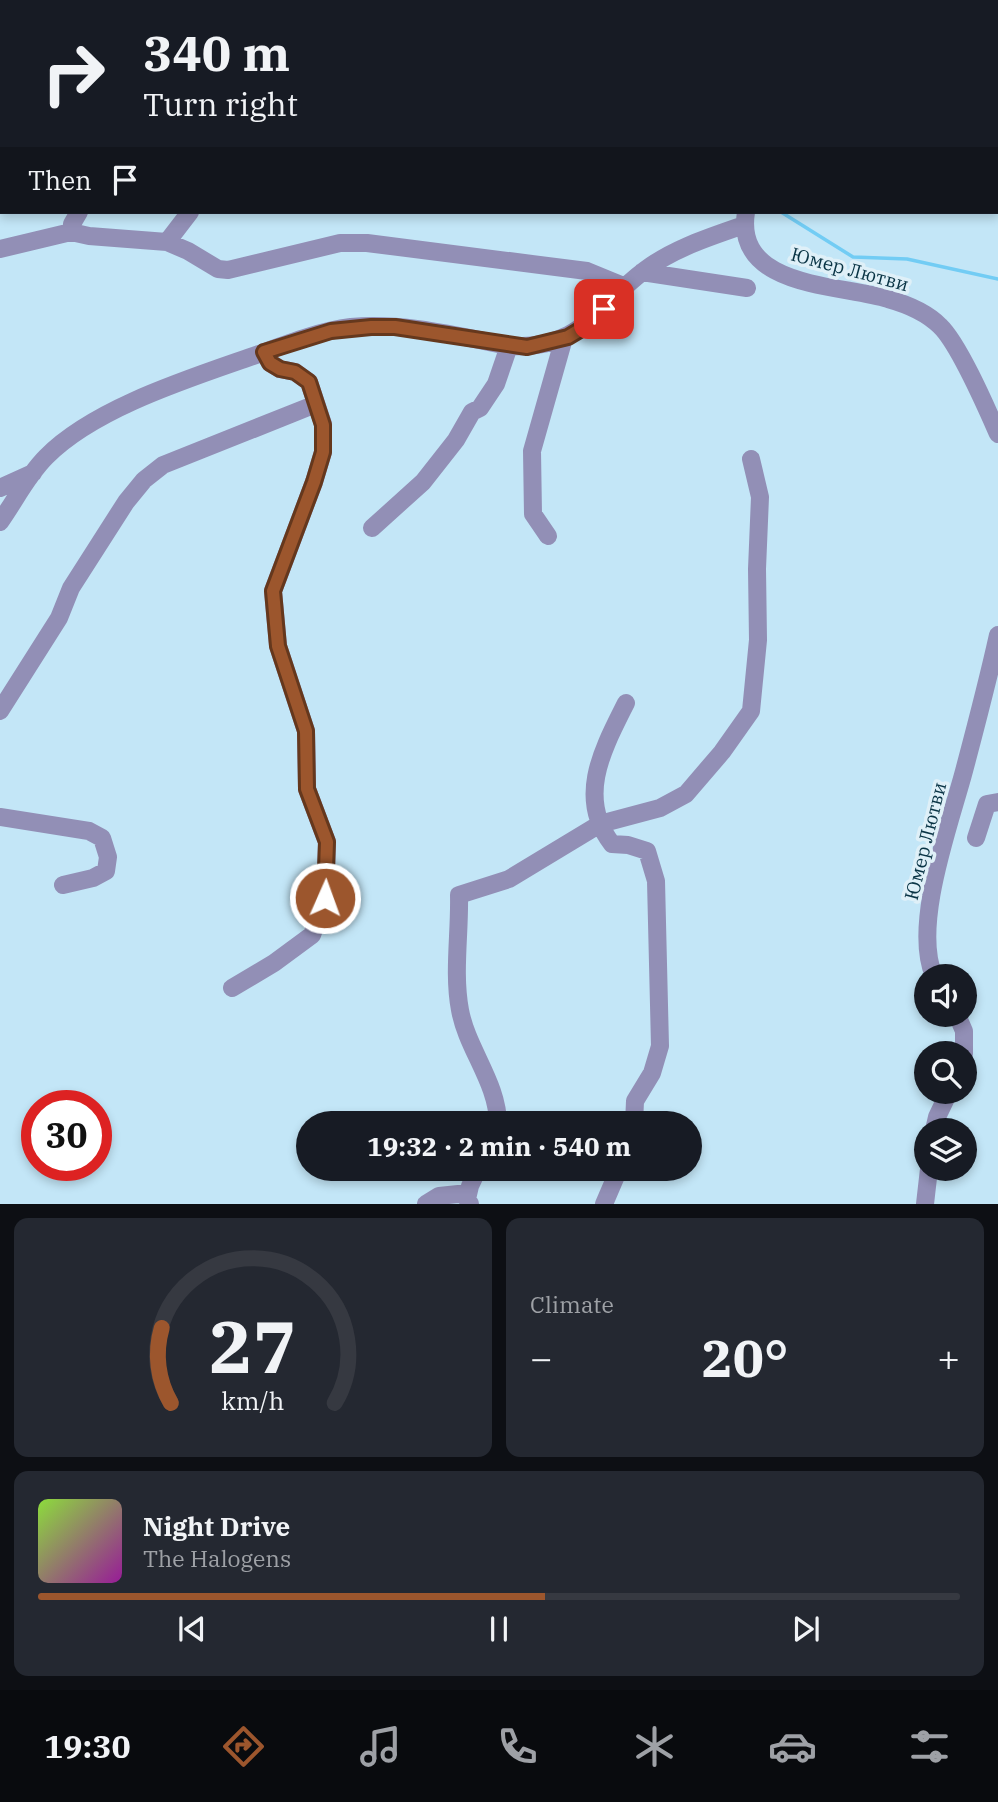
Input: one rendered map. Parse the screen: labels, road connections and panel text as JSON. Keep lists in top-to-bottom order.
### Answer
{
  "streets": {
    "street": ["Юмер Лютви"]
  },
  "page": {
    "turn": ["340 m", "Turn right"],
    "then": "Then",
    "limit": "30",
    "trip": "19:32 · 2 min · 540 m",
    "tile": "Climate",
    "heat": ["−", "20°", "+"],
    "song": ["Night Drive", "The Halogens"],
    "tabs": "19:30",
    "gauge": ["27", "km/h"]
  }
}
